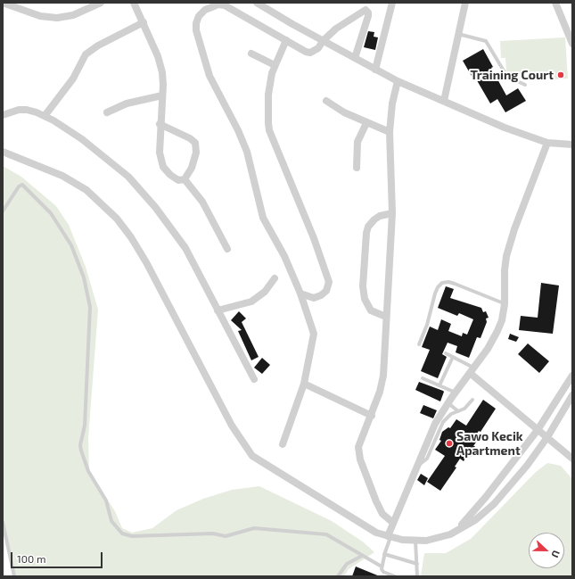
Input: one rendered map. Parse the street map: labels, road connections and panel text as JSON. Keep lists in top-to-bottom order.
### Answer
{
  "places": ["Training Court", "Sawo Kecik Apartment"],
  "scale_bar": "100 m",
  "north": "right"
}
